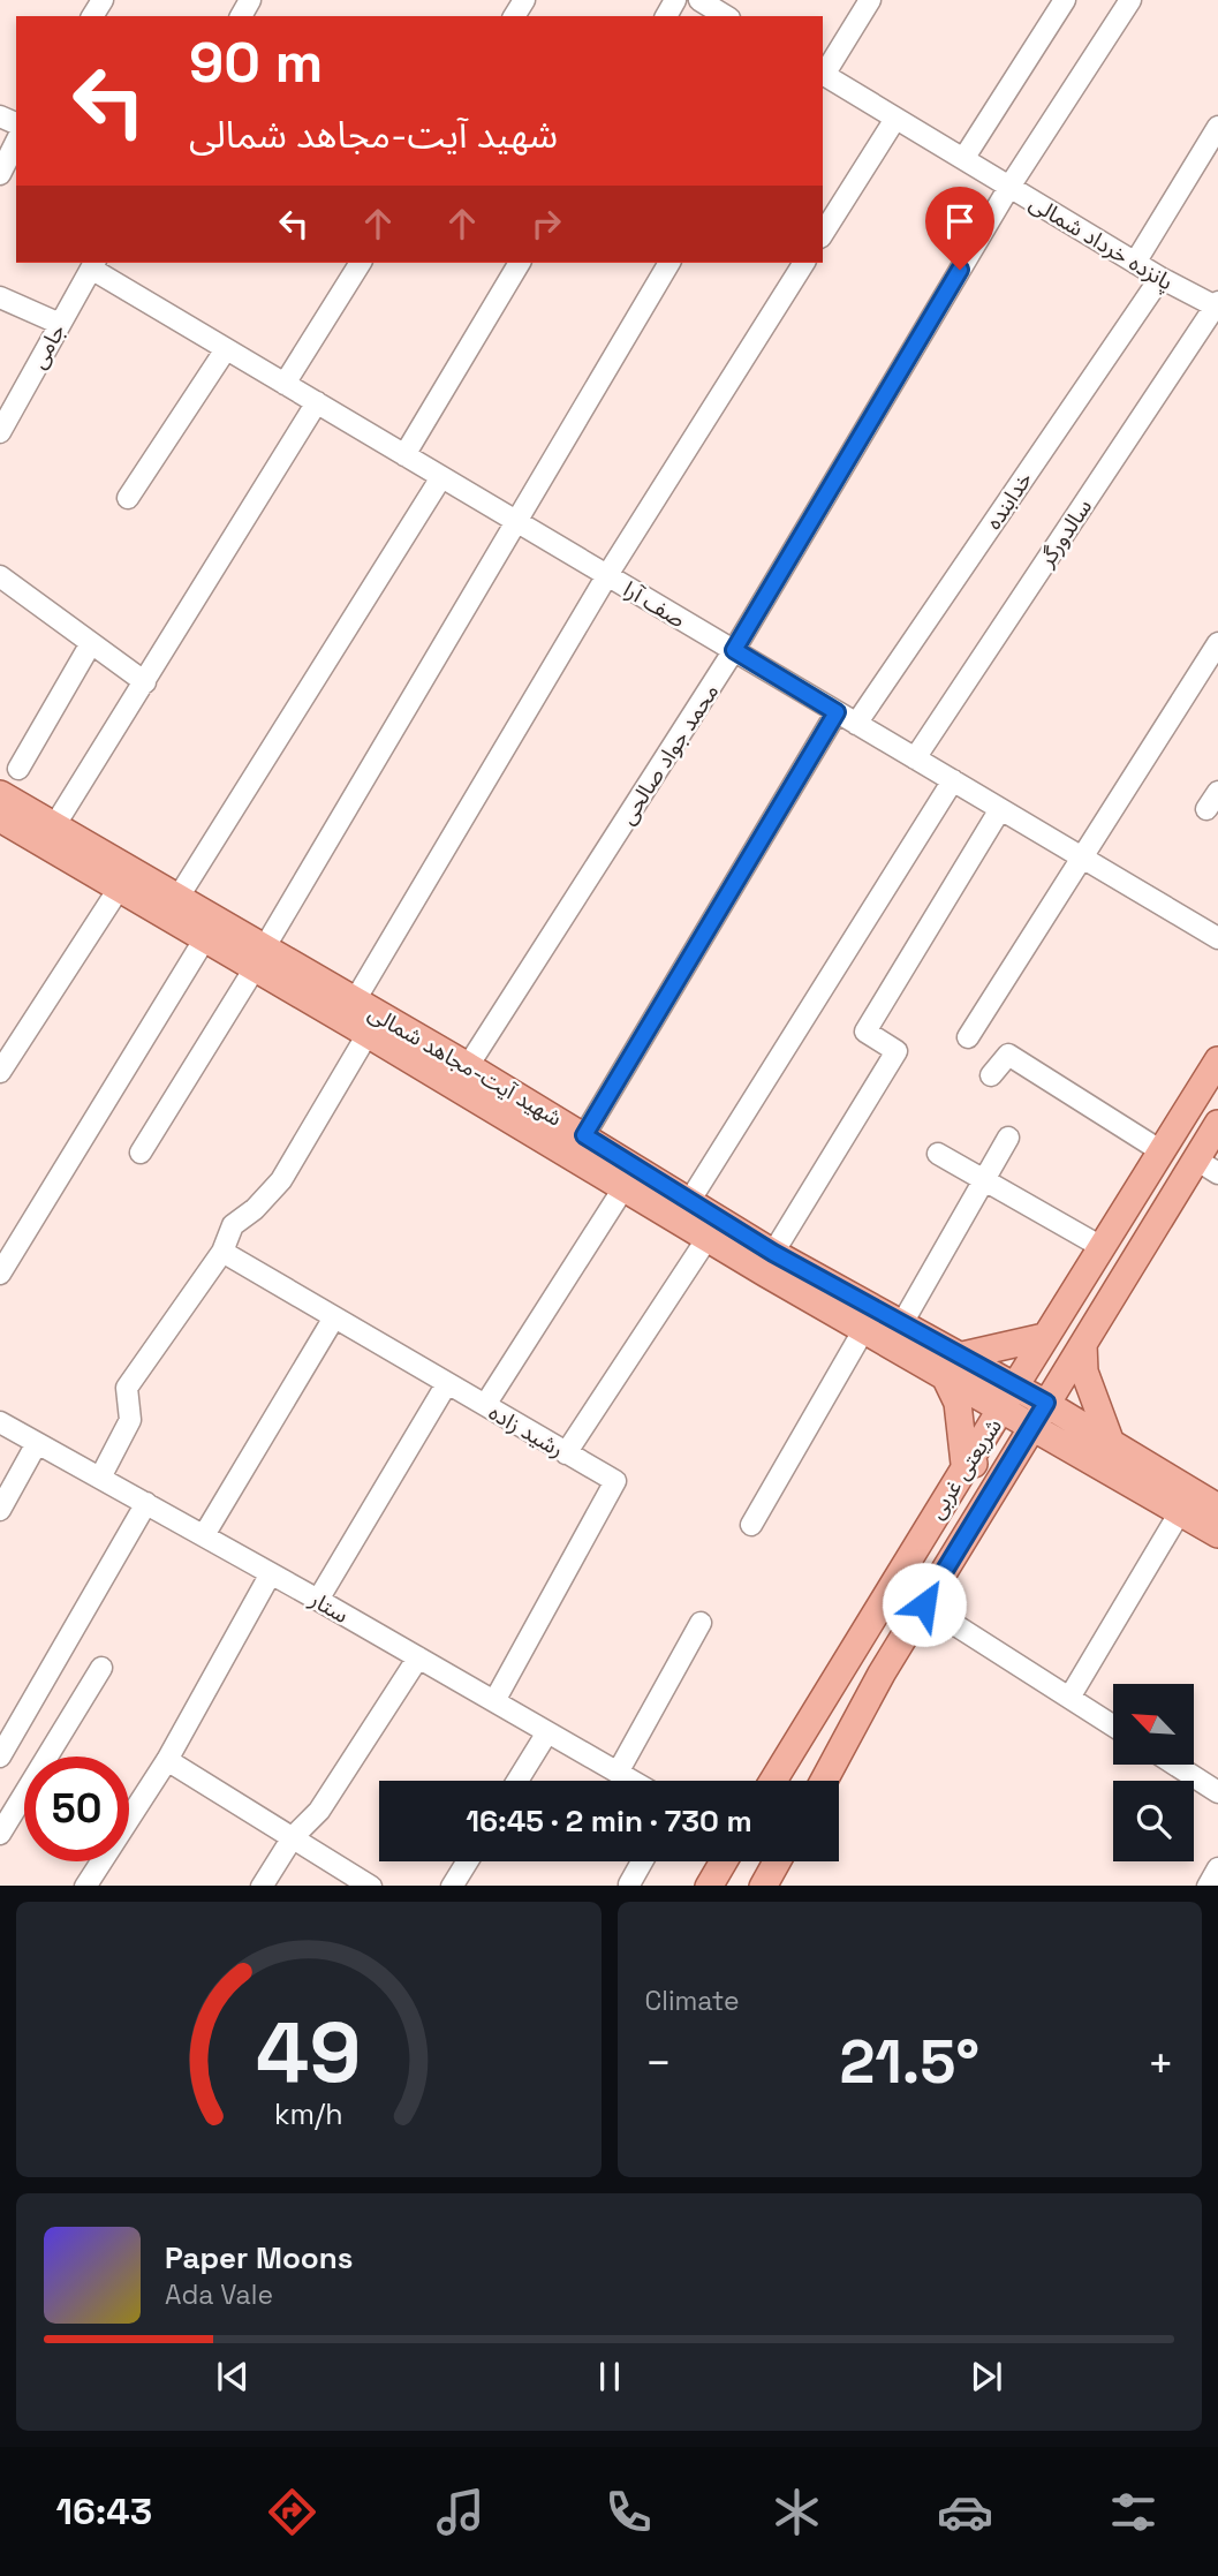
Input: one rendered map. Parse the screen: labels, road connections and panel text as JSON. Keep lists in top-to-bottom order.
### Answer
{
  "streets": {
    "main road": ["شهید آیت-مجاهد شمالی", "شریعتی غربی"],
    "street": [
      "پانزده خرداد شمالی",
      "جامی",
      "خدابنده",
      "سالدورگر",
      "صف آرا",
      "محمد جواد صالحی",
      "رشید زاده",
      "ستار"
    ]
  },
  "crossings": [
    ["پانزده خرداد شمالی", "خدابنده"],
    ["پانزده خرداد شمالی", "سالدورگر"],
    ["پانزده خرداد شمالی", "محمد جواد صالحی"],
    ["جامی", "صف آرا"],
    ["خدابنده", "صف آرا"],
    ["سالدورگر", "صف آرا"],
    ["صف آرا", "محمد جواد صالحی"],
    ["محمد جواد صالحی", "شهید آیت-مجاهد شمالی"],
    ["شهید آیت-مجاهد شمالی", "شریعتی غربی"],
    ["رشید زاده", "ستار"]
  ],
  "north": "top left",
  "page": {
    "turn": ["90 m", "شهید آیت-مجاهد شمالی"],
    "limit": "50",
    "trip": "16:45 · 2 min · 730 m",
    "tile": "Climate",
    "heat": ["−", "21.5°", "+"],
    "song": ["Paper Moons", "Ada Vale"],
    "tabs": "16:43",
    "gauge": ["49", "km/h"]
  }
}
